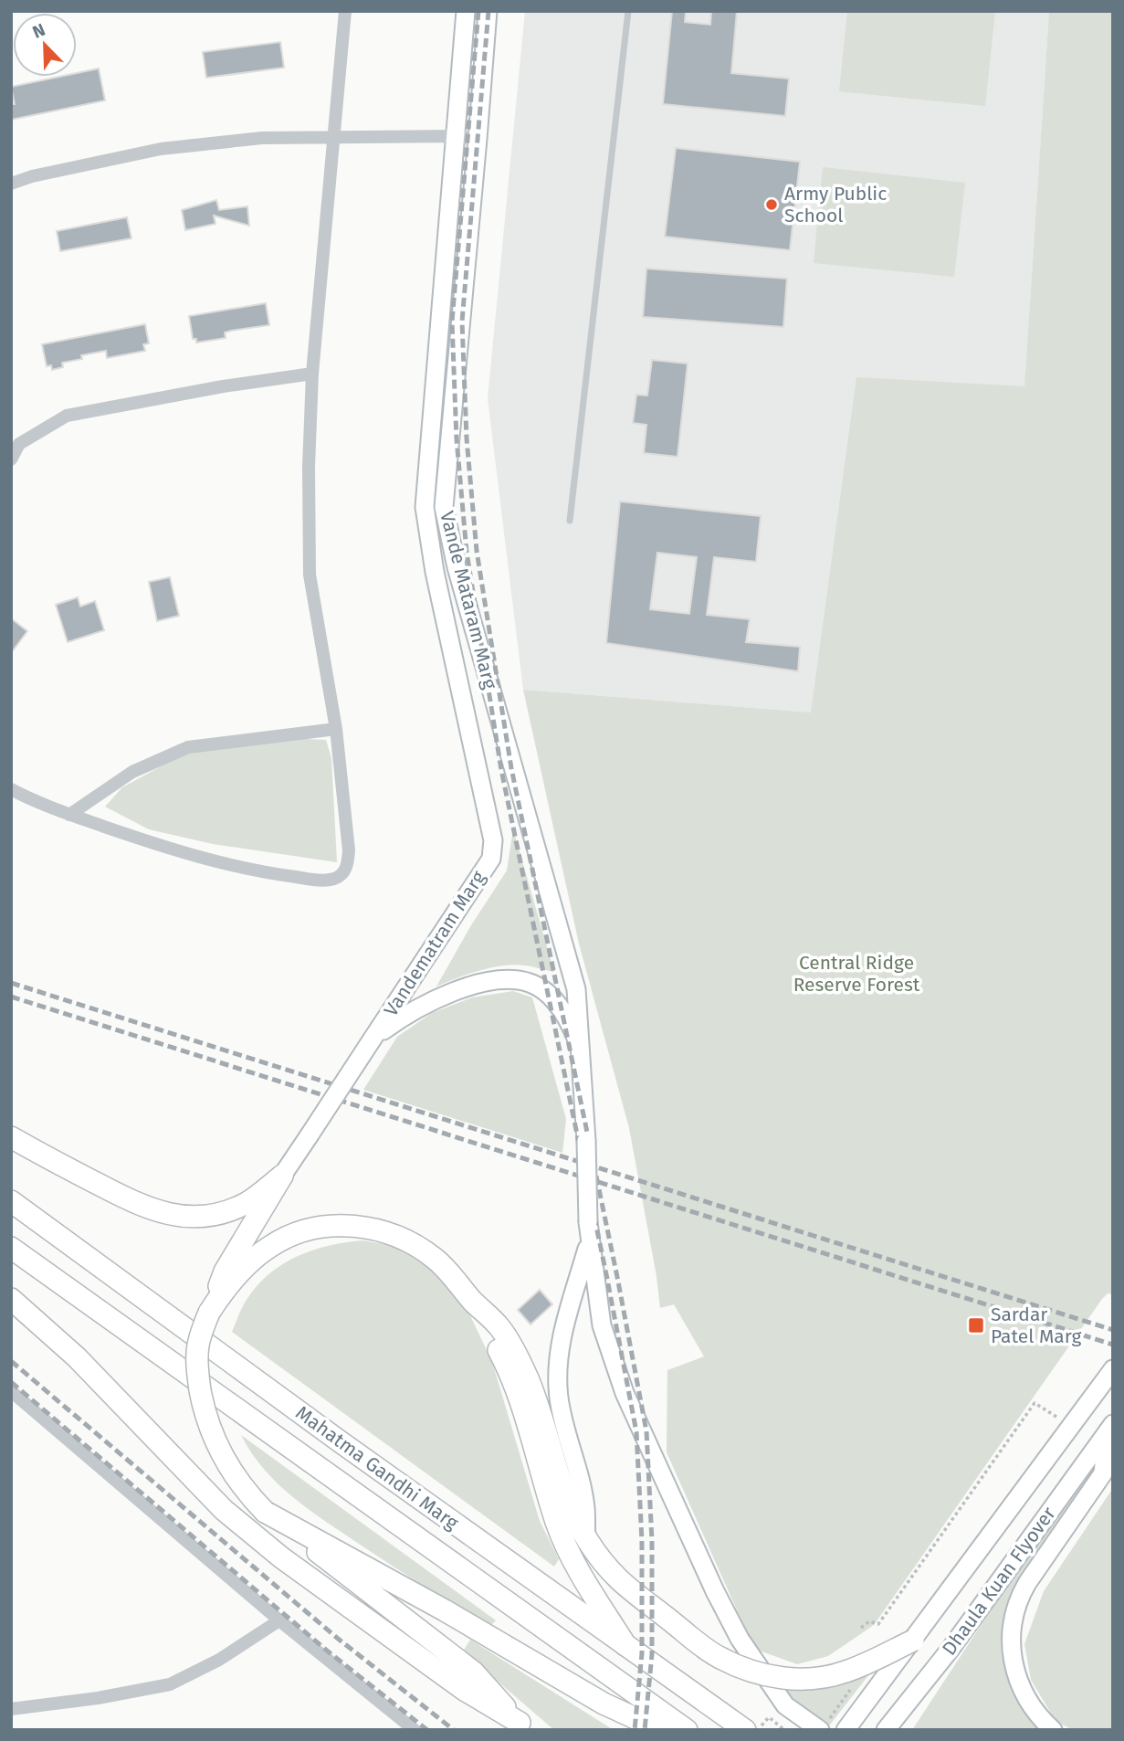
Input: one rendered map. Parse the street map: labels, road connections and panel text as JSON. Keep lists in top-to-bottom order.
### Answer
{
  "streets": {
    "main road": [
      "Vande Mataram Marg",
      "Vandematram Marg",
      "Mahatma Gandhi Marg",
      "Dhaula Kuan Flyover"
    ]
  },
  "crossings": [
    ["Vande Mataram Marg", "Vandematram Marg"]
  ],
  "parks": ["Central Ridge Reserve Forest"],
  "places": {
    "other": ["Army Public School"],
    "transit": ["Sardar Patel Marg"]
  },
  "north": "top left"
}
